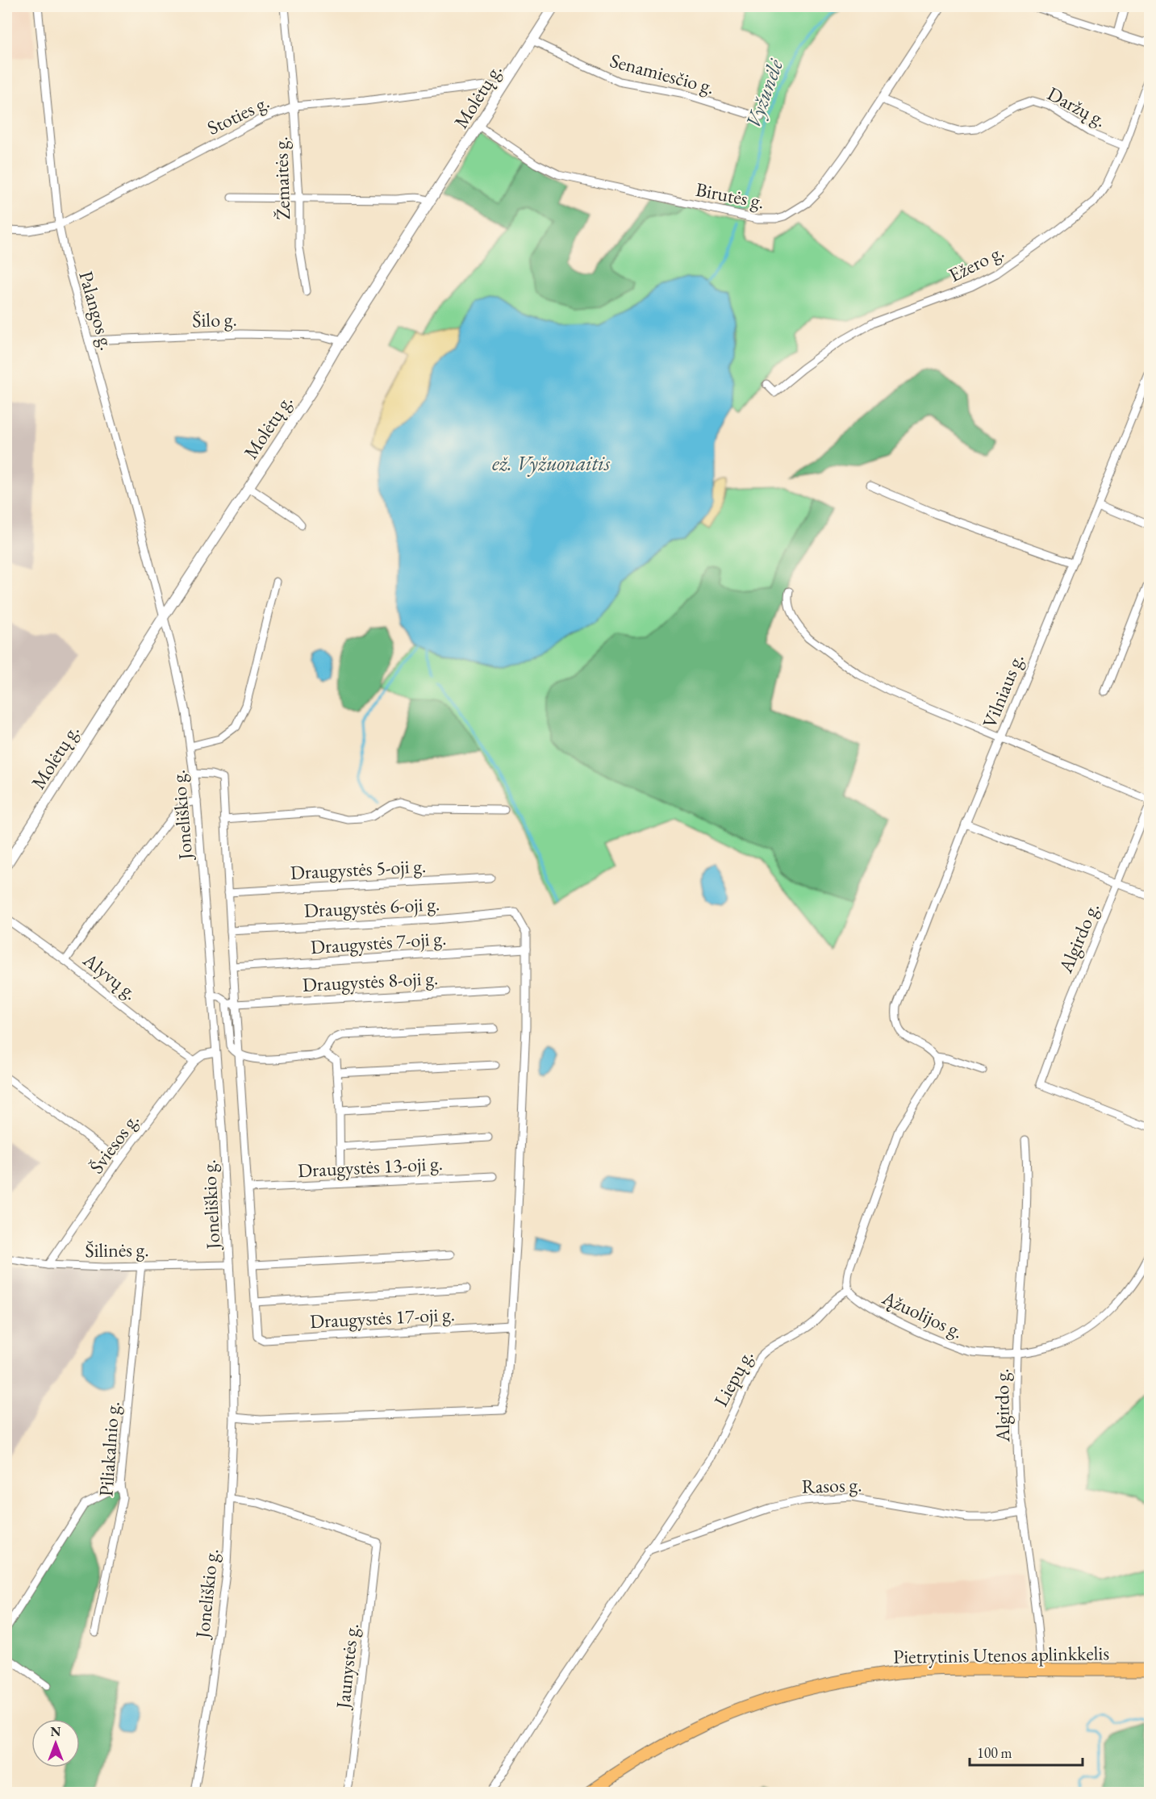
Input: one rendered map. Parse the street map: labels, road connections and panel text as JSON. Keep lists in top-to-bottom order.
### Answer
{
  "streets": {
    "highway": ["Pietrytinis Utenos aplinkkelis"],
    "street": [
      "Senamiesčio g.",
      "Molėtų g.",
      "Daržų g.",
      "Stoties g.",
      "Žemaitės g.",
      "Birutės g.",
      "Ežero g.",
      "Palangos g.",
      "Šilo g.",
      "Vilniaus g.",
      "Joneliškio g.",
      "Draugystės 5-oji g.",
      "Draugystės 6-oji g.",
      "Algirdo g.",
      "Draugystės 7-oji g.",
      "Alyvų g.",
      "Draugystės 8-oji g.",
      "Šviesos g.",
      "Draugystės 13-oji g.",
      "Šilinės g.",
      "Ąžuolijos g.",
      "Draugystės 17-oji g.",
      "Liepų g.",
      "Piliakalnio g.",
      "Rasos g.",
      "Jaunystės g."
    ]
  },
  "crossings": [
    ["Senamiesčio g.", "Molėtų g."],
    ["Molėtų g.", "Stoties g."],
    ["Molėtų g.", "Birutės g."],
    ["Molėtų g.", "Palangos g."],
    ["Molėtų g.", "Šilo g."],
    ["Molėtų g.", "Joneliškio g."],
    ["Daržų g.", "Birutės g."],
    ["Daržų g.", "Ežero g."],
    ["Stoties g.", "Žemaitės g."],
    ["Stoties g.", "Palangos g."],
    ["Palangos g.", "Šilo g."],
    ["Palangos g.", "Joneliškio g."],
    ["Joneliškio g.", "Šilinės g."],
    ["Joneliškio g.", "Jaunystės g."],
    ["Draugystės 6-oji g.", "Draugystės 7-oji g."],
    ["Algirdo g.", "Ąžuolijos g."],
    ["Algirdo g.", "Rasos g."],
    ["Algirdo g.", "Pietrytinis Utenos aplinkkelis"],
    ["Alyvų g.", "Šviesos g."],
    ["Šviesos g.", "Šilinės g."],
    ["Šilinės g.", "Piliakalnio g."],
    ["Ąžuolijos g.", "Liepų g."],
    ["Liepų g.", "Rasos g."]
  ],
  "water": ["Vyžunėlė", "ež. Vyžuonaitis"],
  "scale_bar": "100 m",
  "north": "top"
}
